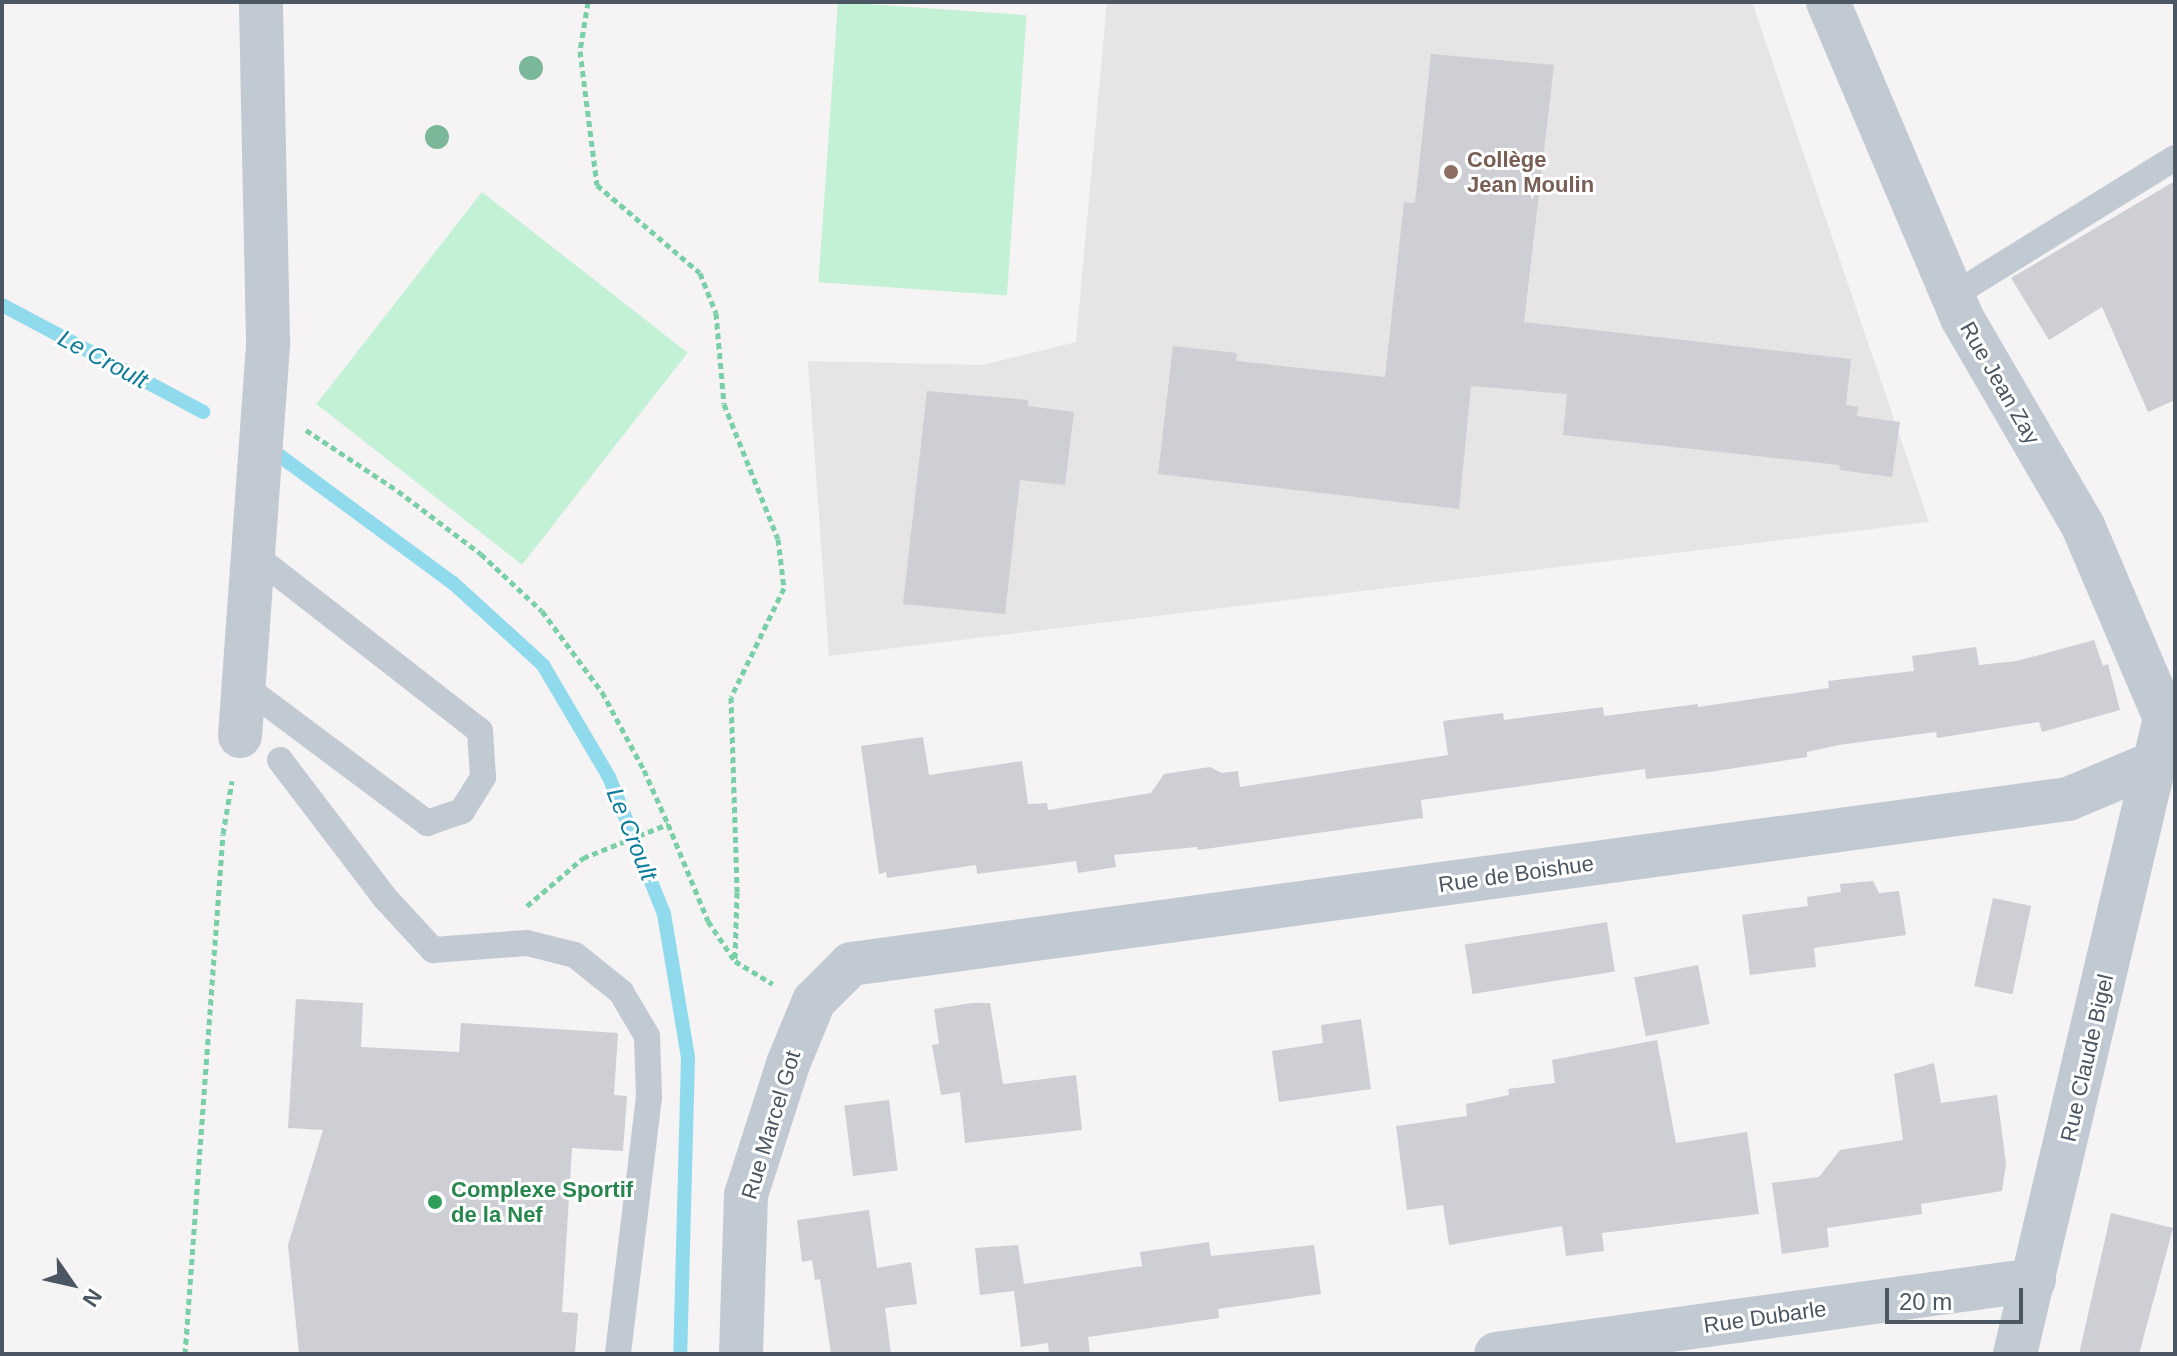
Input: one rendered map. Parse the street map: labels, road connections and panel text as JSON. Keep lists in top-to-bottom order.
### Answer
{
  "streets": {
    "street": [
      "Rue Jean Zay",
      "Rue de Boishue",
      "Rue Claude Bigel",
      "Rue Marcel Got",
      "Rue Dubarle"
    ]
  },
  "crossings": [
    ["Rue Jean Zay", "Rue de Boishue"],
    ["Rue Jean Zay", "Rue Claude Bigel"],
    ["Rue de Boishue", "Rue Claude Bigel"],
    ["Rue de Boishue", "Rue Marcel Got"],
    ["Rue Claude Bigel", "Rue Dubarle"]
  ],
  "water": ["Le Croult"],
  "places": ["Collège Jean Moulin", "Complexe Sportif de la Nef"],
  "scale_bar": "20 m",
  "north": "bottom right"
}
